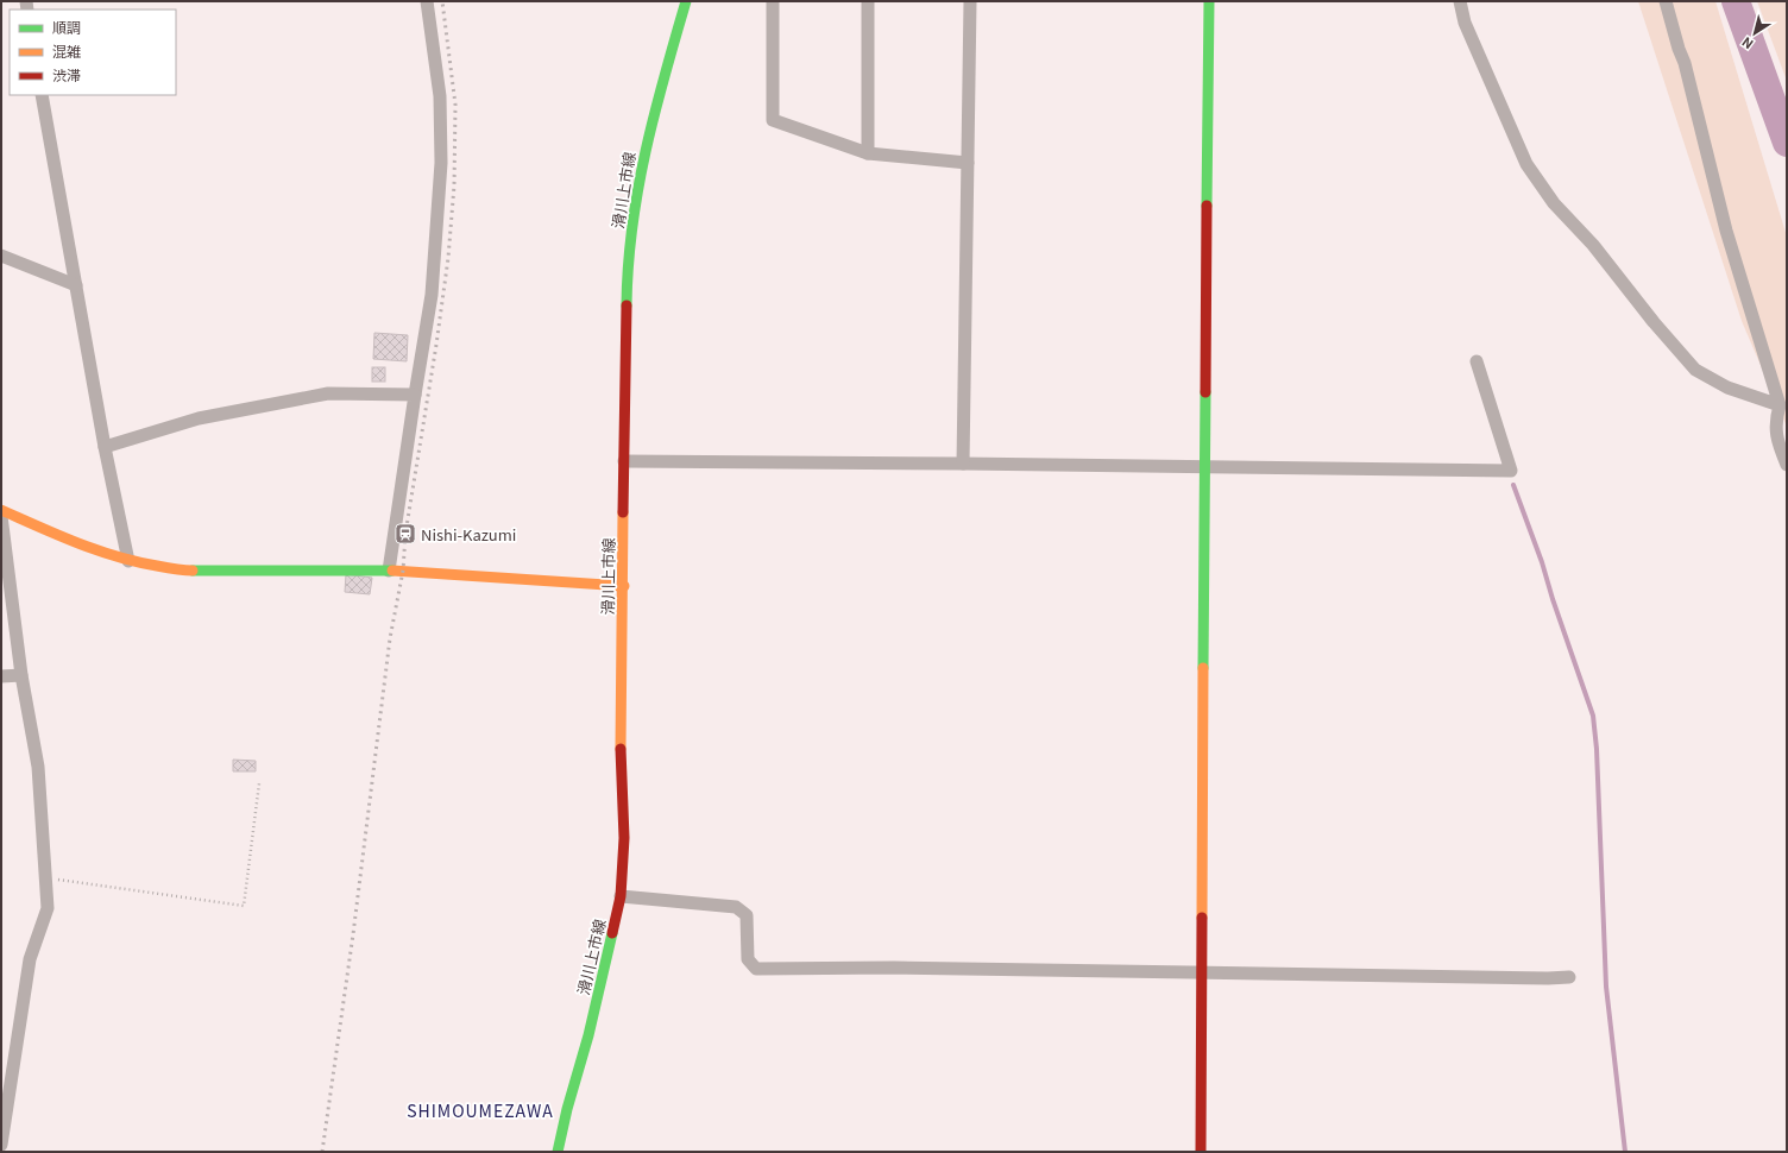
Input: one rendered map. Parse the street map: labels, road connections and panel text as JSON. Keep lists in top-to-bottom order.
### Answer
{
  "streets": {
    "street": ["滑川上市線"]
  },
  "districts": ["SHIMOUMEZAWA"],
  "places": {
    "station": ["Nishi-Kazumi"]
  },
  "legend": ["順調", "混雑", "渋滞"],
  "north": "bottom left"
}
